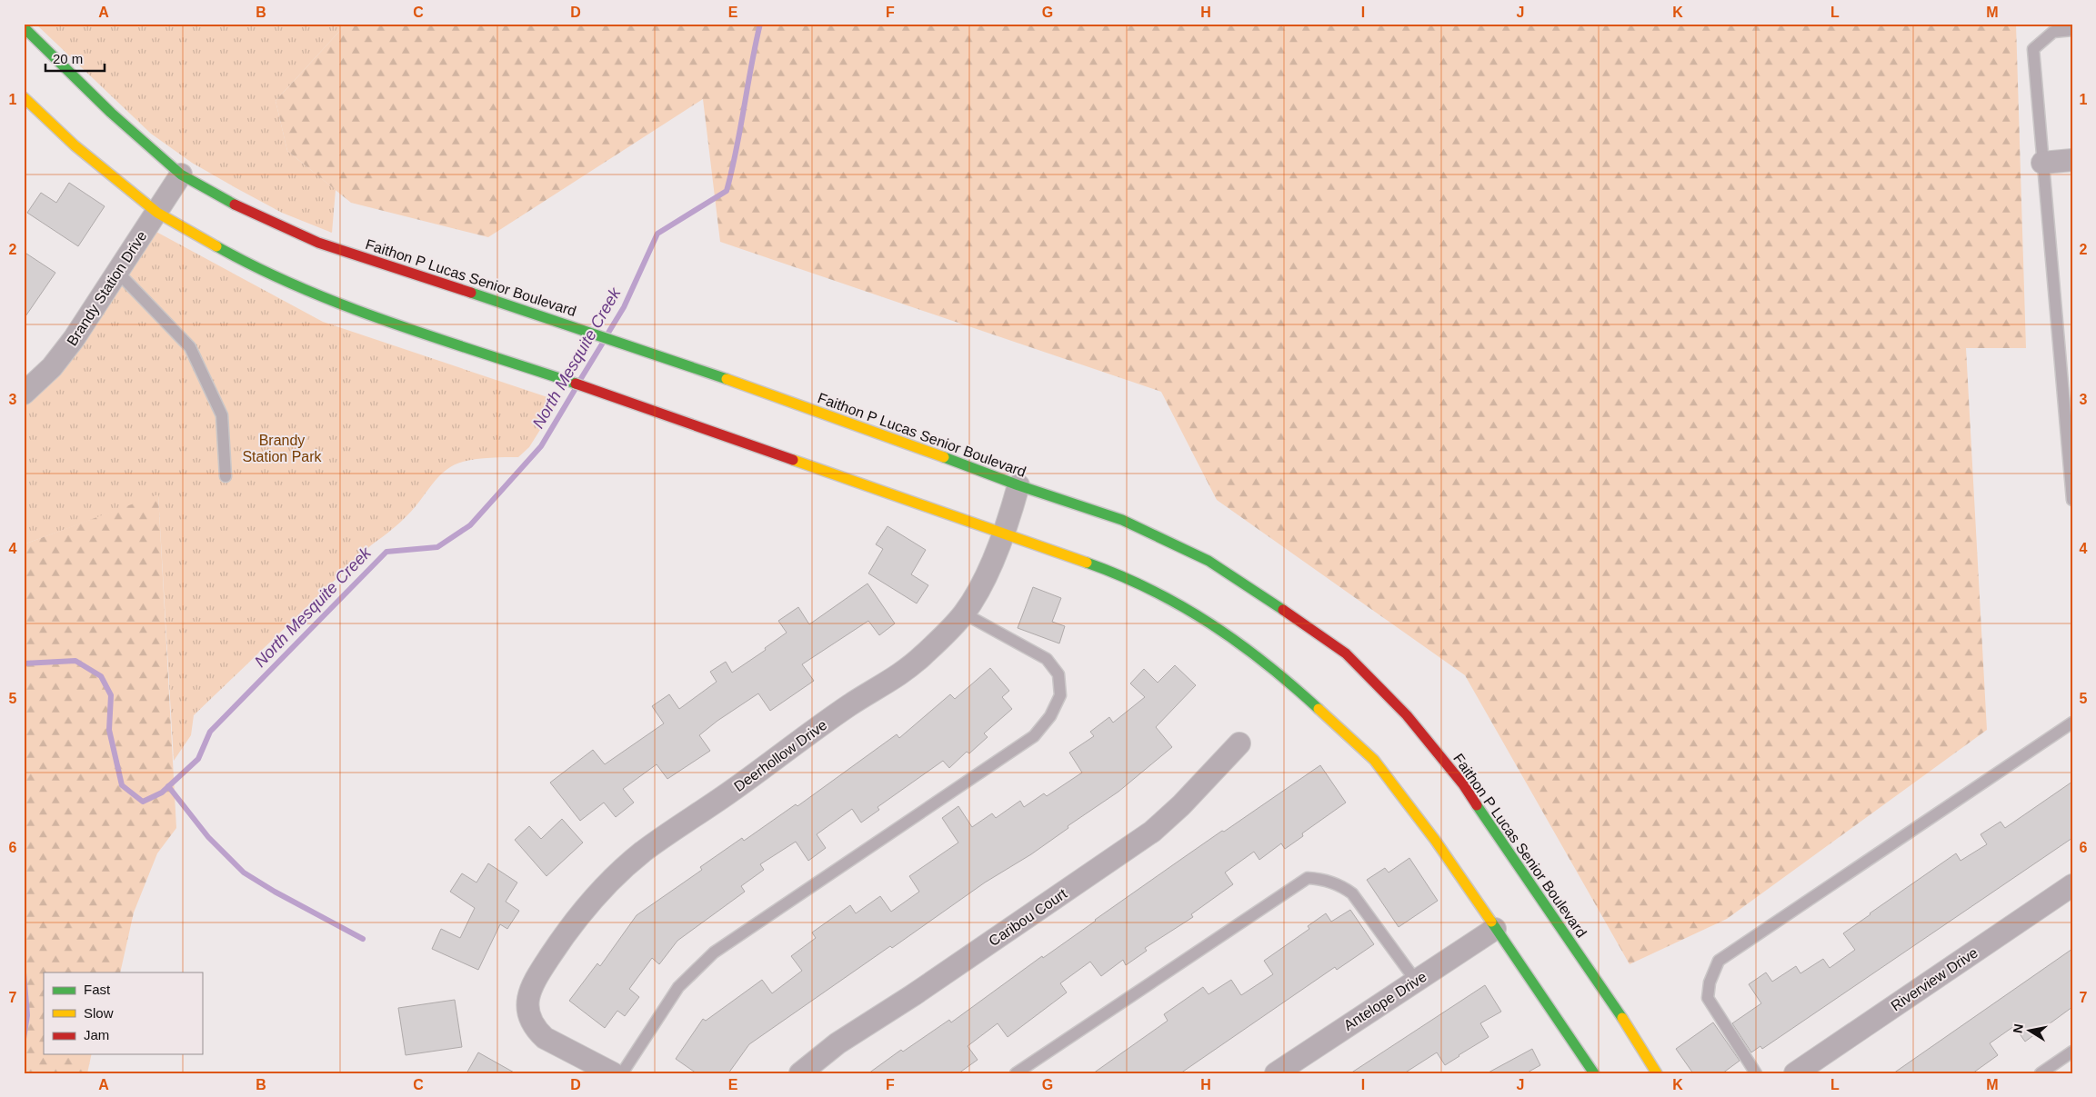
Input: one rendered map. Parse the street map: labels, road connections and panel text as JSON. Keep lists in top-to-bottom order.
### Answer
{
  "streets": {
    "main road": ["Faithon P Lucas Senior Boulevard"],
    "street": [
      "Brandy Station Drive",
      "Deerhollow Drive",
      "Caribou Court",
      "Riverview Drive",
      "Antelope Drive"
    ]
  },
  "crossings": [
    ["Faithon P Lucas Senior Boulevard", "Brandy Station Drive"],
    ["Faithon P Lucas Senior Boulevard", "Deerhollow Drive"]
  ],
  "water": ["North Mesquite Creek"],
  "parks": ["Brandy Station Park"],
  "legend": ["Fast", "Slow", "Jam"],
  "scale_bar": "20 m",
  "north": "left",
  "grid": {
    "columns": [
      "A",
      "B",
      "C",
      "D",
      "E",
      "F",
      "G",
      "H",
      "I",
      "J",
      "K",
      "L",
      "M"
    ],
    "rows": [
      "1",
      "2",
      "3",
      "4",
      "5",
      "6",
      "7"
    ]
  }
}
